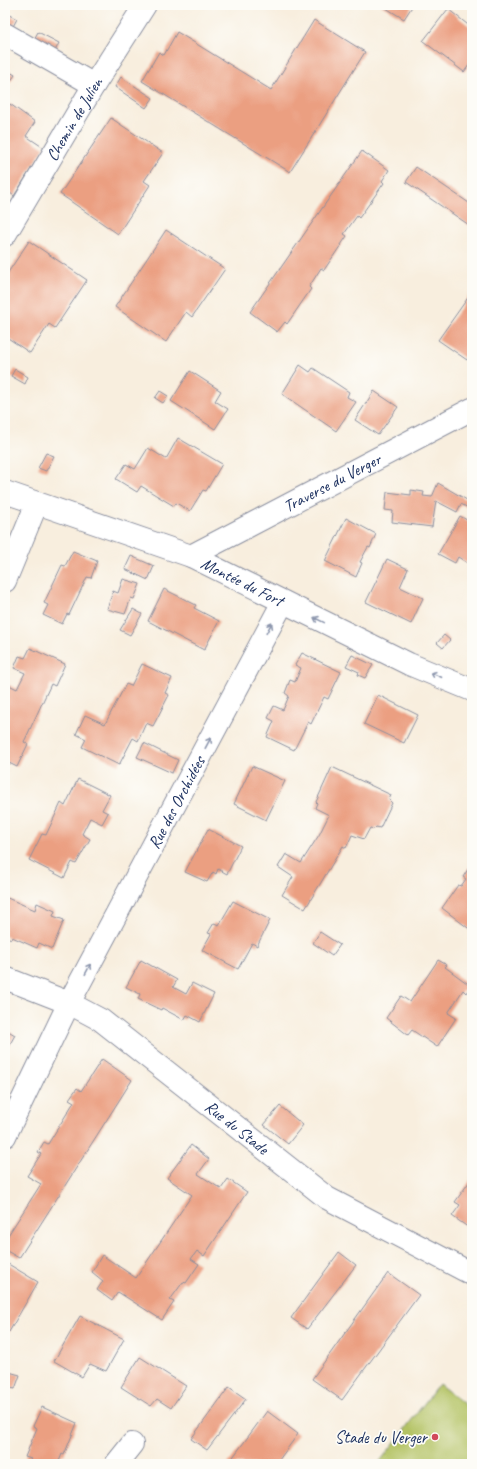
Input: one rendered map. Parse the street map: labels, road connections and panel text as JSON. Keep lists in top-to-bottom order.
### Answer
{
  "streets": {
    "street": [
      "Chemin de Julien",
      "Traverse du Verger",
      "Montée du Fort",
      "Rue des Orchidées",
      "Rue du Stade"
    ]
  },
  "crossings": [
    ["Traverse du Verger", "Montée du Fort"],
    ["Montée du Fort", "Rue des Orchidées"],
    ["Rue des Orchidées", "Rue du Stade"]
  ],
  "one_way": ["Montée du Fort", "Rue des Orchidées"],
  "places": ["Stade du Verger"]
}
